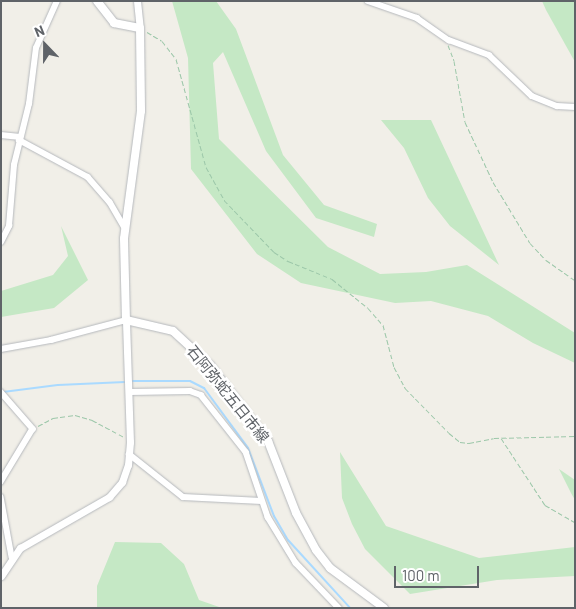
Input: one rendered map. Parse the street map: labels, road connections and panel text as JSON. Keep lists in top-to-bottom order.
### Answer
{
  "streets": {
    "main road": ["石阿弥蛇五日市線"]
  },
  "scale_bar": "100 m",
  "north": "top"
}
